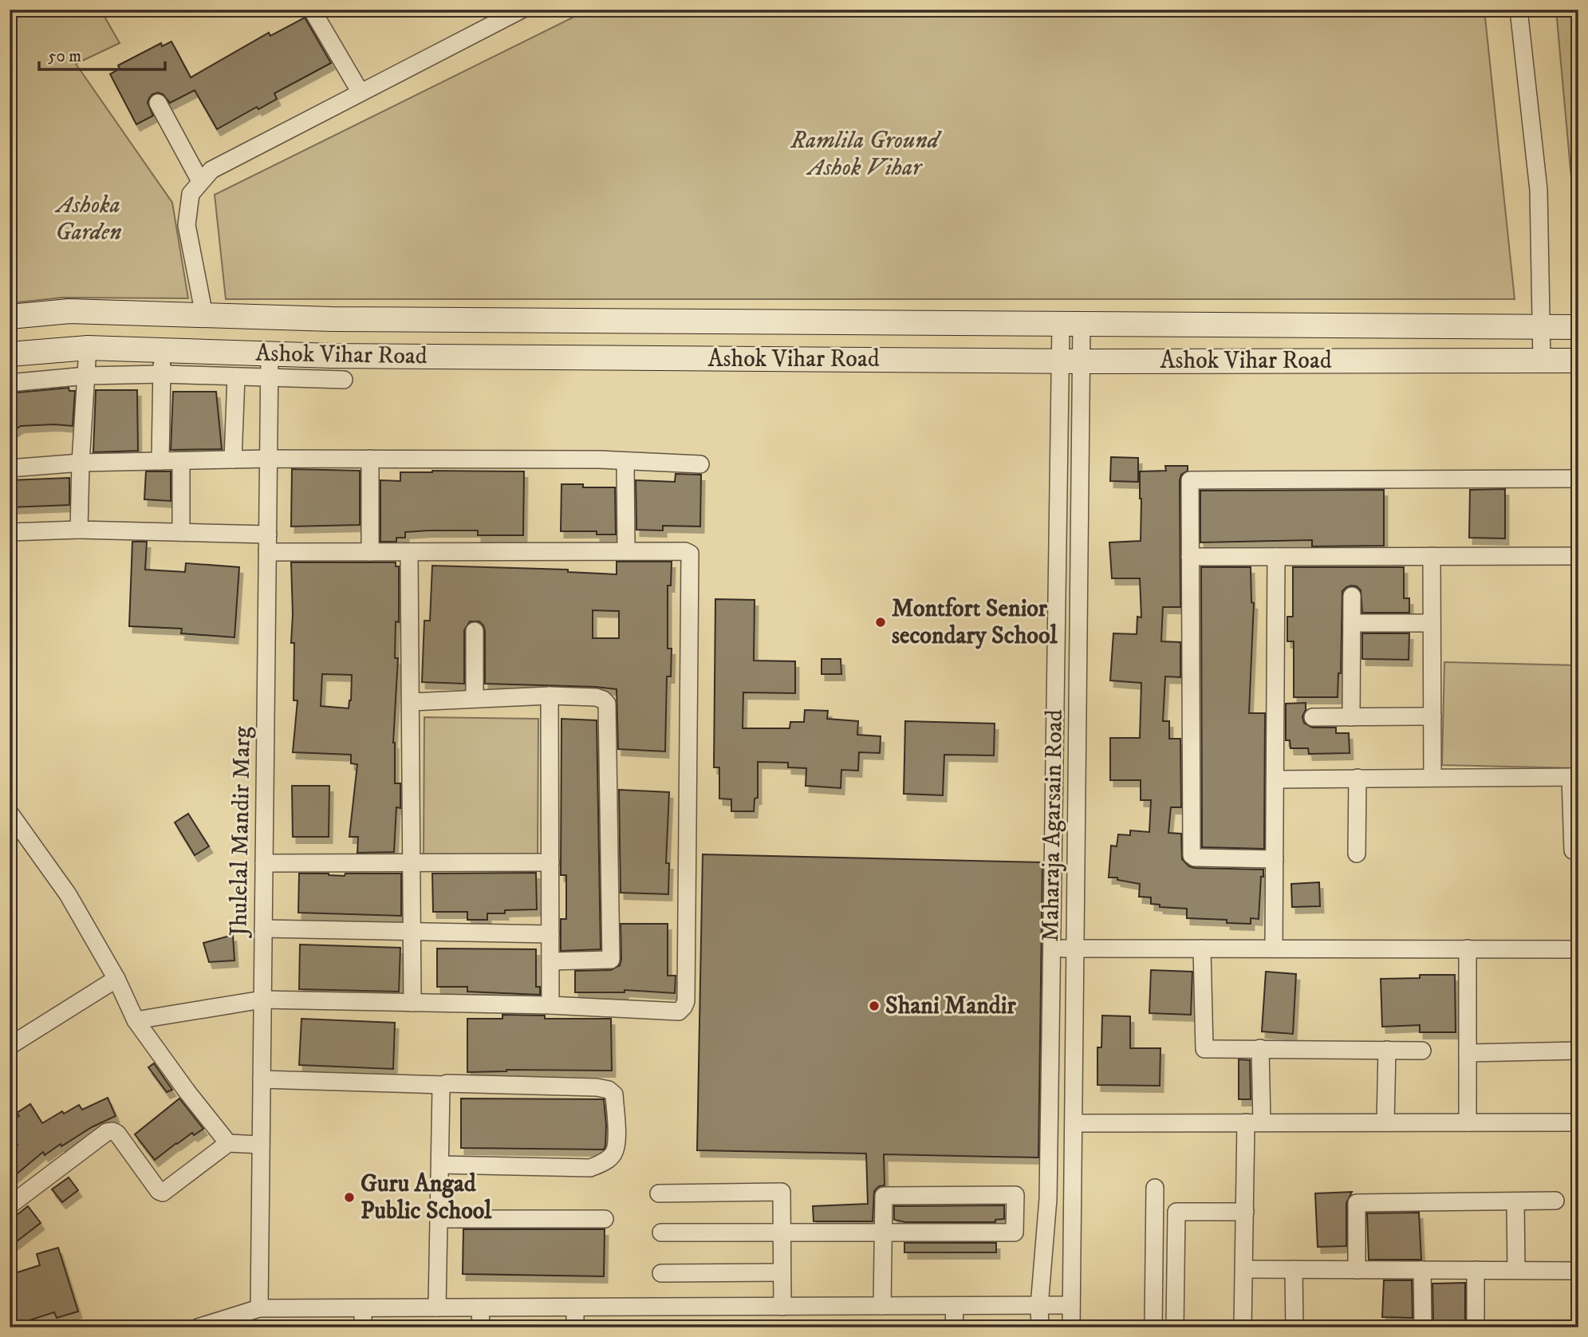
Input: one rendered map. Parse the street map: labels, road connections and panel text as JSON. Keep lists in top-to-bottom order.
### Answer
{
  "streets": {
    "main road": ["Ashok Vihar Road"],
    "street": ["Maharaja Agarsain Road", "Jhulelal Mandir Marg"]
  },
  "crossings": [
    ["Ashok Vihar Road", "Maharaja Agarsain Road"],
    ["Ashok Vihar Road", "Jhulelal Mandir Marg"]
  ],
  "parks": ["Ramlila Ground Ashok Vihar", "Ashoka Garden"],
  "places": ["Montfort Senior secondary School", "Shani Mandir", "Guru Angad Public School"],
  "scale_bar": "50 m"
}
